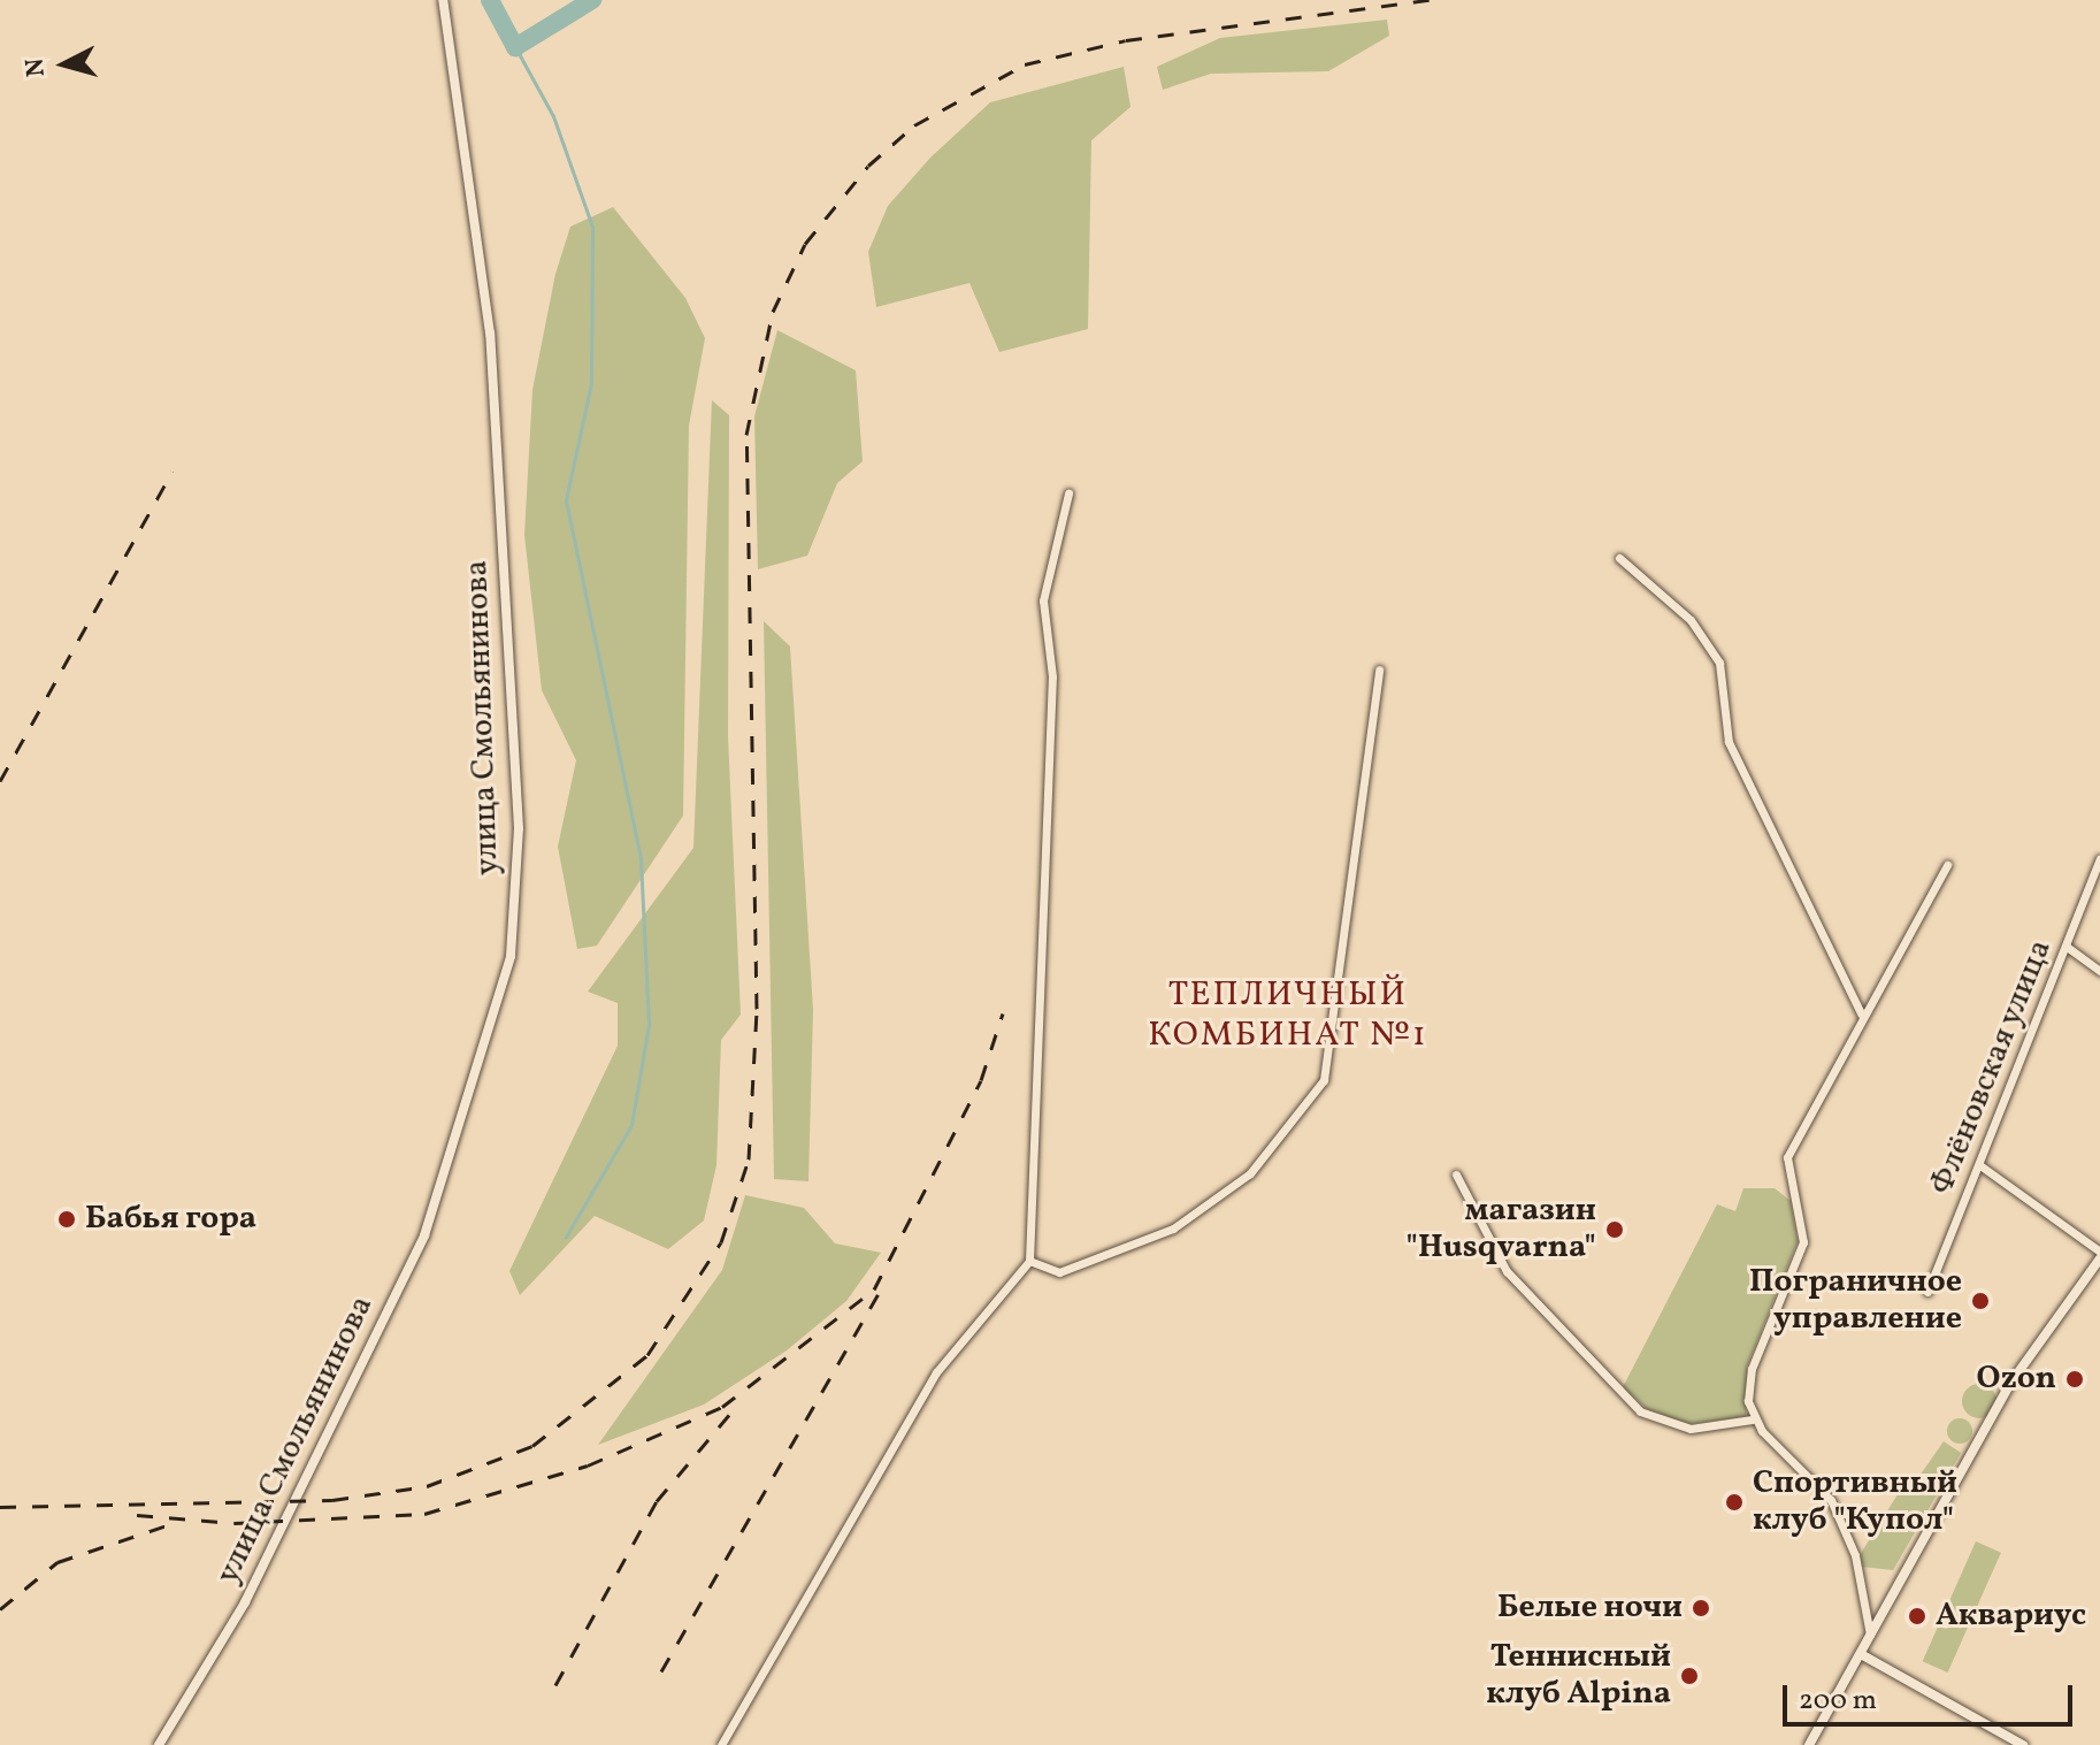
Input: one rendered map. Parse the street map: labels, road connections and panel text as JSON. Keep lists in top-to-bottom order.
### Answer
{
  "streets": {
    "street": ["улица Смольянинова", "Флёновская улица"]
  },
  "districts": ["ТЕПЛИЧНЫЙ КОМБИНАТ №1"],
  "places": [
    "Бабья гора",
    "магазин \"Husqvarna\"",
    "Пограничное управление",
    "Ozon",
    "Спортивный клуб \"Купол\"",
    "Белые ночи",
    "Аквариус",
    "Теннисный клуб Alpina"
  ],
  "scale_bar": "200 m",
  "north": "left"
}
